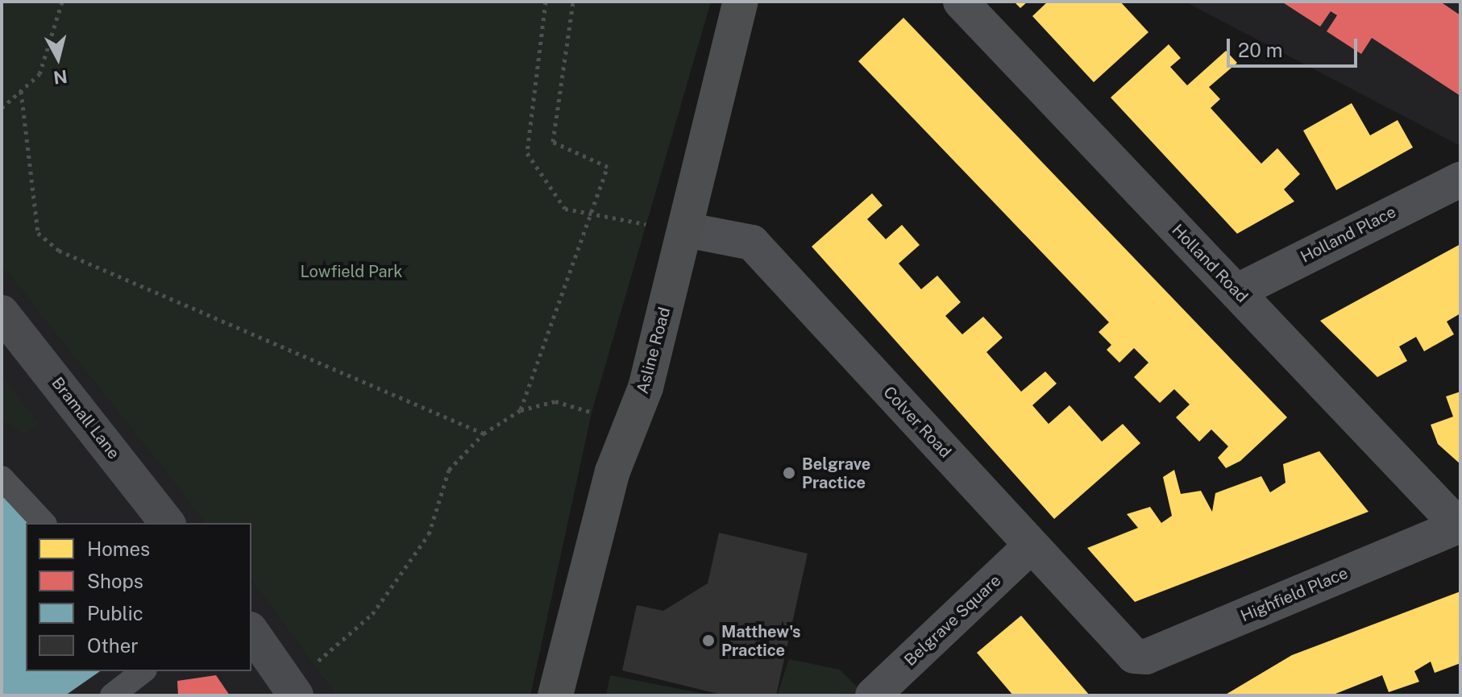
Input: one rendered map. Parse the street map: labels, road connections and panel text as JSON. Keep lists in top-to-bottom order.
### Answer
{
  "streets": {
    "highway": ["Bramall Lane"],
    "street": [
      "Holland Place",
      "Holland Road",
      "Asline Road",
      "Colver Road",
      "Highfield Place",
      "Belgrave Square"
    ]
  },
  "crossings": [
    ["Holland Place", "Holland Road"],
    ["Holland Road", "Highfield Place"],
    ["Asline Road", "Colver Road"],
    ["Colver Road", "Highfield Place"],
    ["Colver Road", "Belgrave Square"]
  ],
  "parks": ["Lowfield Park"],
  "places": ["Belgrave Practice", "Matthew's Practice"],
  "legend": [
    "Homes",
    "Shops",
    "Public",
    "Other"
  ],
  "scale_bar": "20 m",
  "north": "bottom"
}
